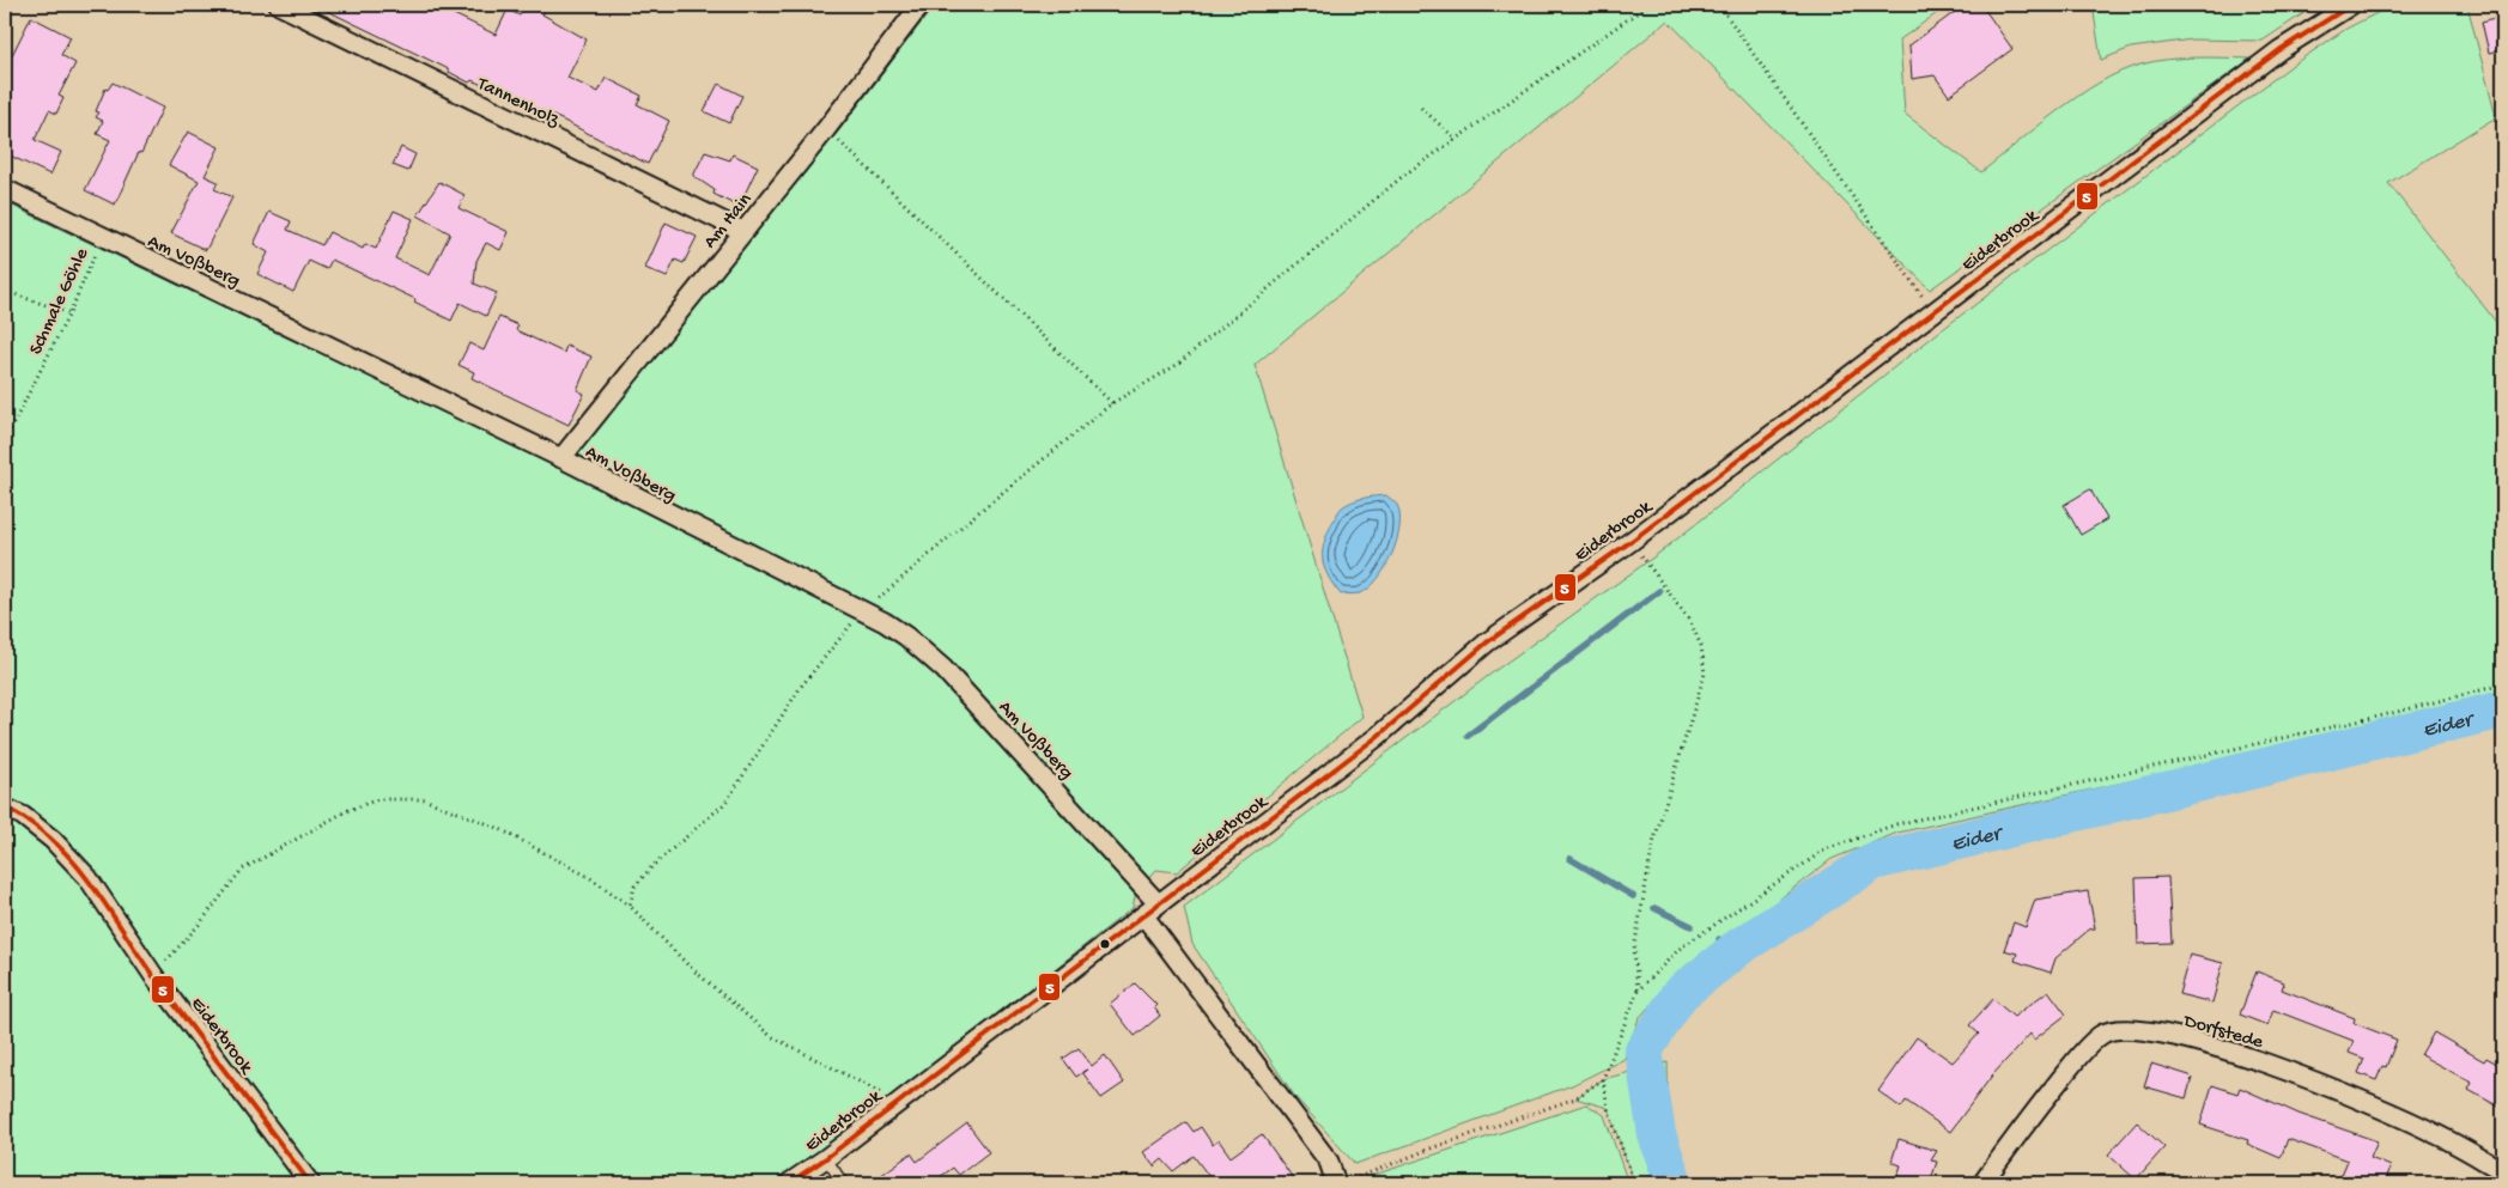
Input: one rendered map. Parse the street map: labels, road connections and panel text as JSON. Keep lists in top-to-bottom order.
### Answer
{
  "streets": {
    "street": [
      "Tannenholz",
      "Am Hain",
      "Eiderbrook",
      "Am Voßberg",
      "Dorfstede"
    ],
    "path": ["Schmale Göhle"]
  },
  "crossings": [
    ["Tannenholz", "Am Hain"],
    ["Am Hain", "Am Voßberg"],
    ["Eiderbrook", "Am Voßberg"],
    ["Am Voßberg", "Schmale Göhle"]
  ],
  "water": ["Eider"],
  "lines": ["transit line 5"]
}
